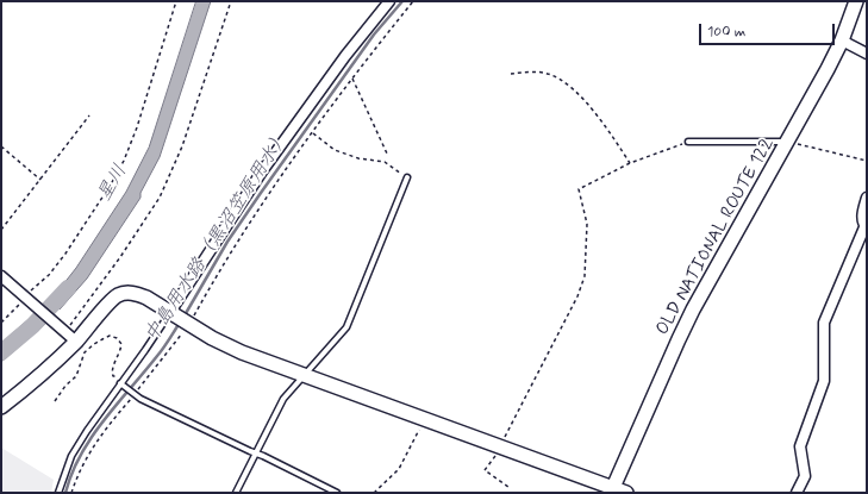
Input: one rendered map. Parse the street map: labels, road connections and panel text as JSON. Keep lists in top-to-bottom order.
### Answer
{
  "streets": {
    "street": ["OLD NATIONAL ROUTE 122"]
  },
  "water": ["星川", "中島用水路（黒沼笠原用水）"],
  "scale_bar": "100 m"
}
